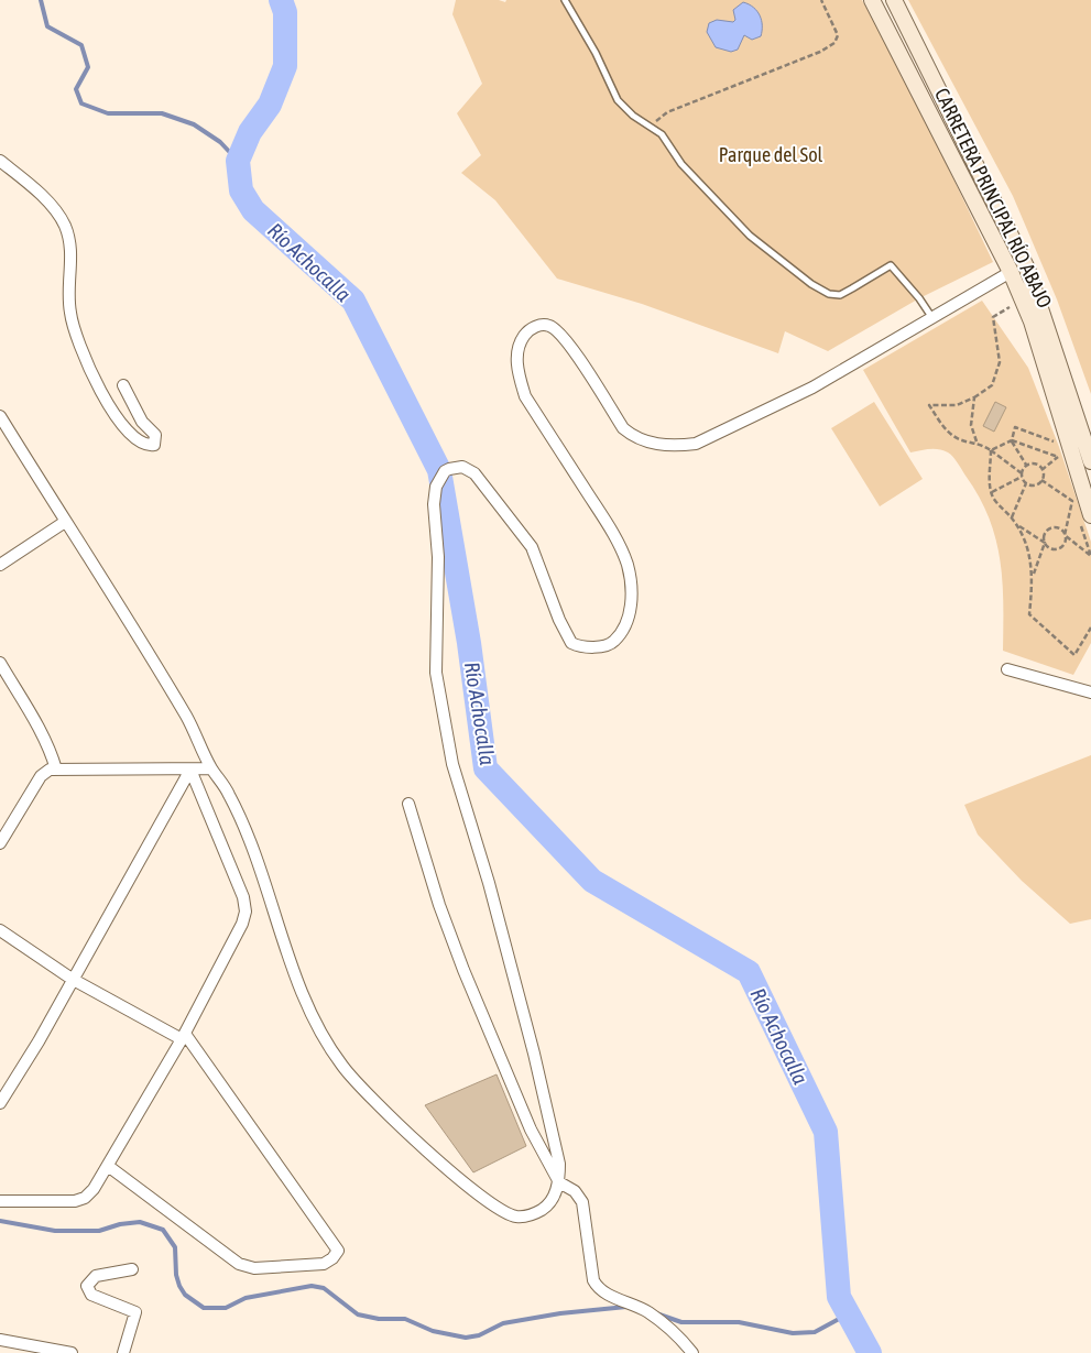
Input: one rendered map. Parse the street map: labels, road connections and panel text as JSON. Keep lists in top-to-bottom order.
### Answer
{
  "streets": {
    "main road": ["CARRETERA PRINCIPAL RÍO ABAJO"]
  },
  "water": ["Río Achocalla"],
  "parks": ["Parque del Sol"]
}
